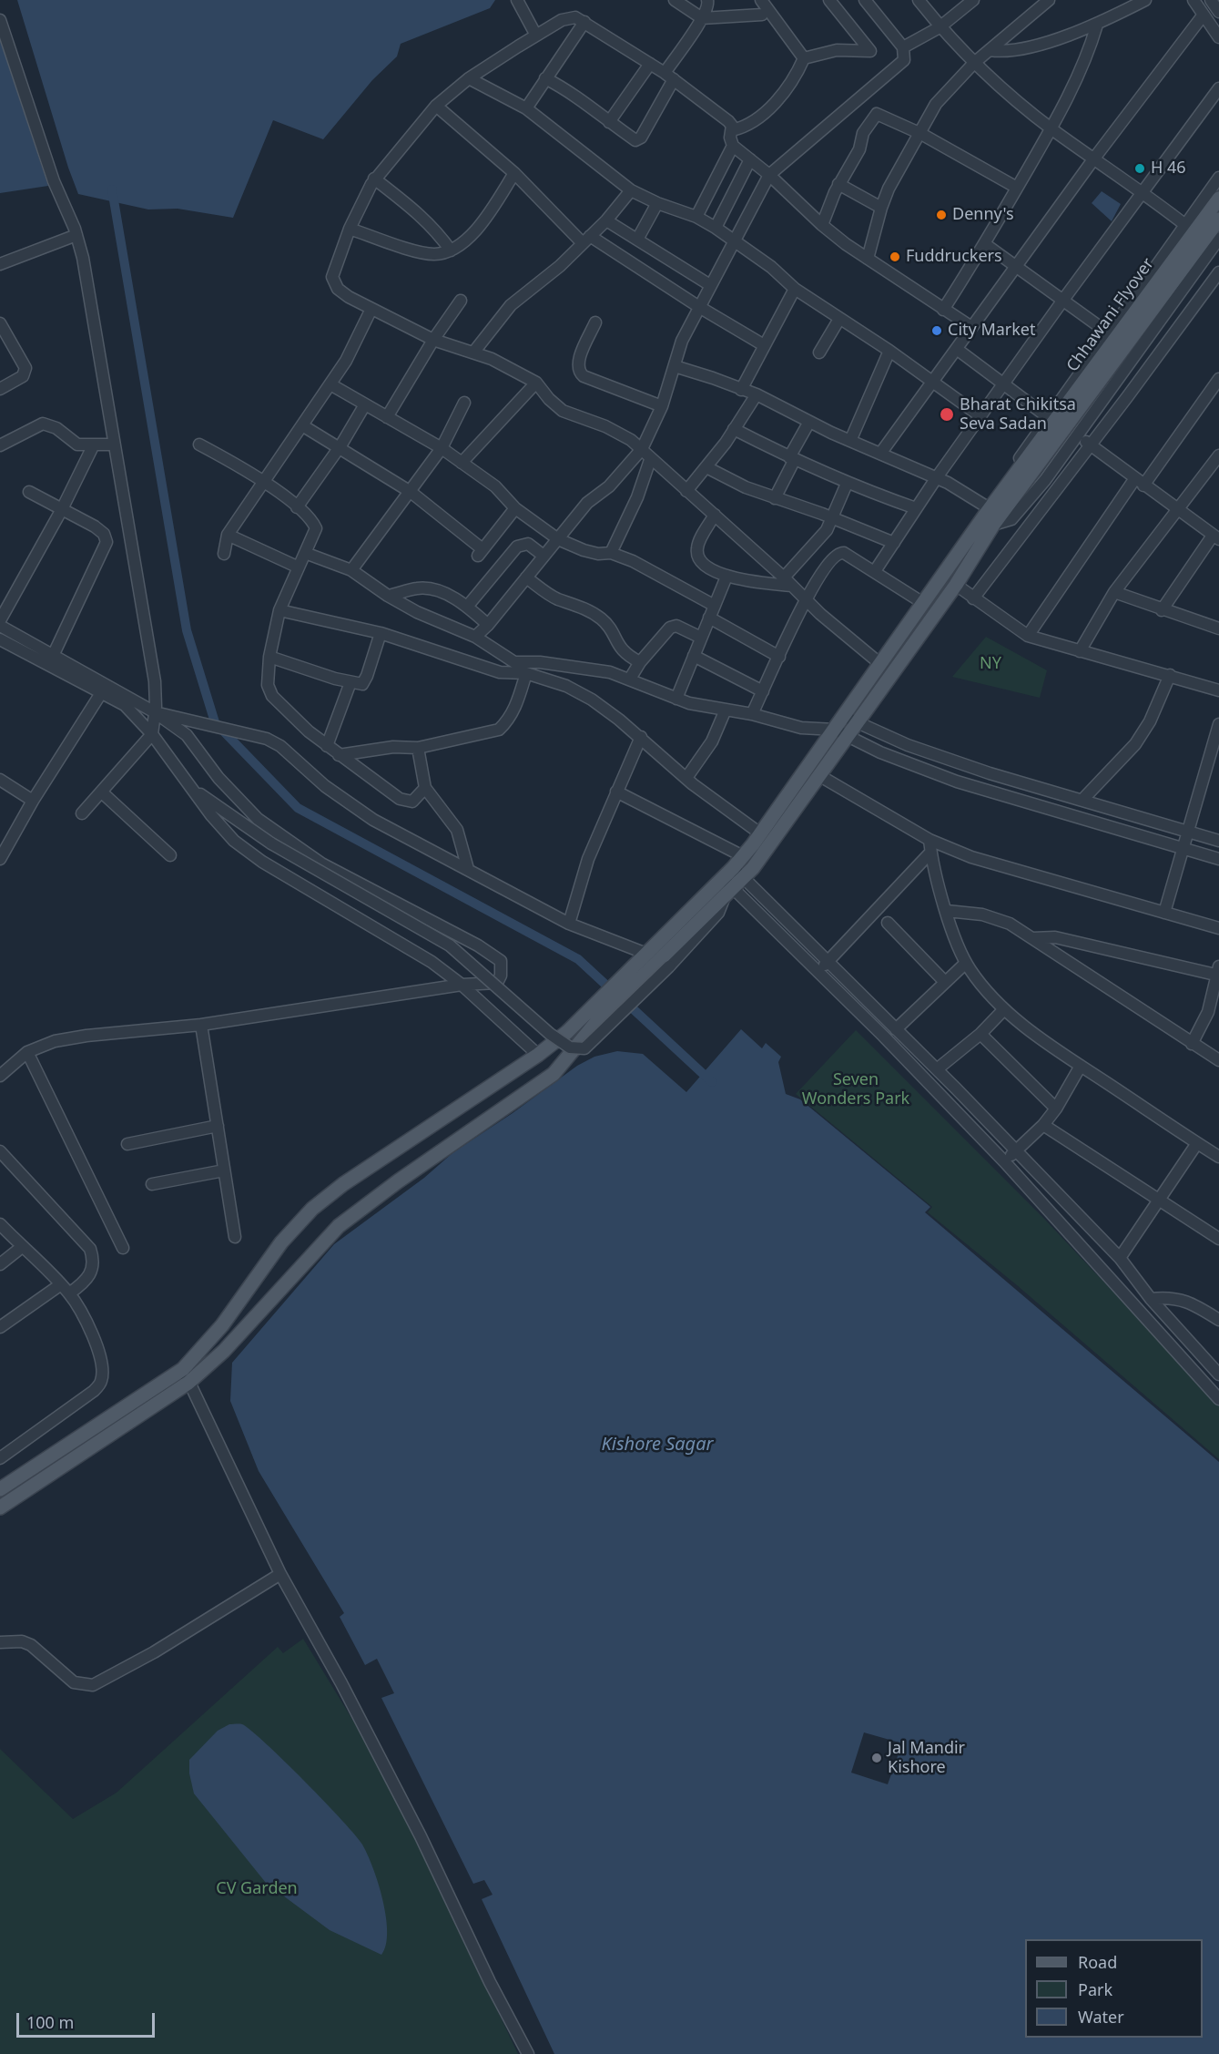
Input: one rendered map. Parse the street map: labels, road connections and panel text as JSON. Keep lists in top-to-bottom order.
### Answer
{
  "streets": {
    "main road": ["Chhawani Flyover"]
  },
  "water": ["Kishore Sagar"],
  "parks": ["NY", "Seven Wonders Park", "CV Garden"],
  "places": [
    "H 46",
    "Denny's",
    "Fuddruckers",
    "City Market",
    "Bharat Chikitsa Seva Sadan",
    "Jal Mandir Kishore"
  ],
  "legend": ["Road", "Park", "Water"],
  "scale_bar": "100 m"
}
